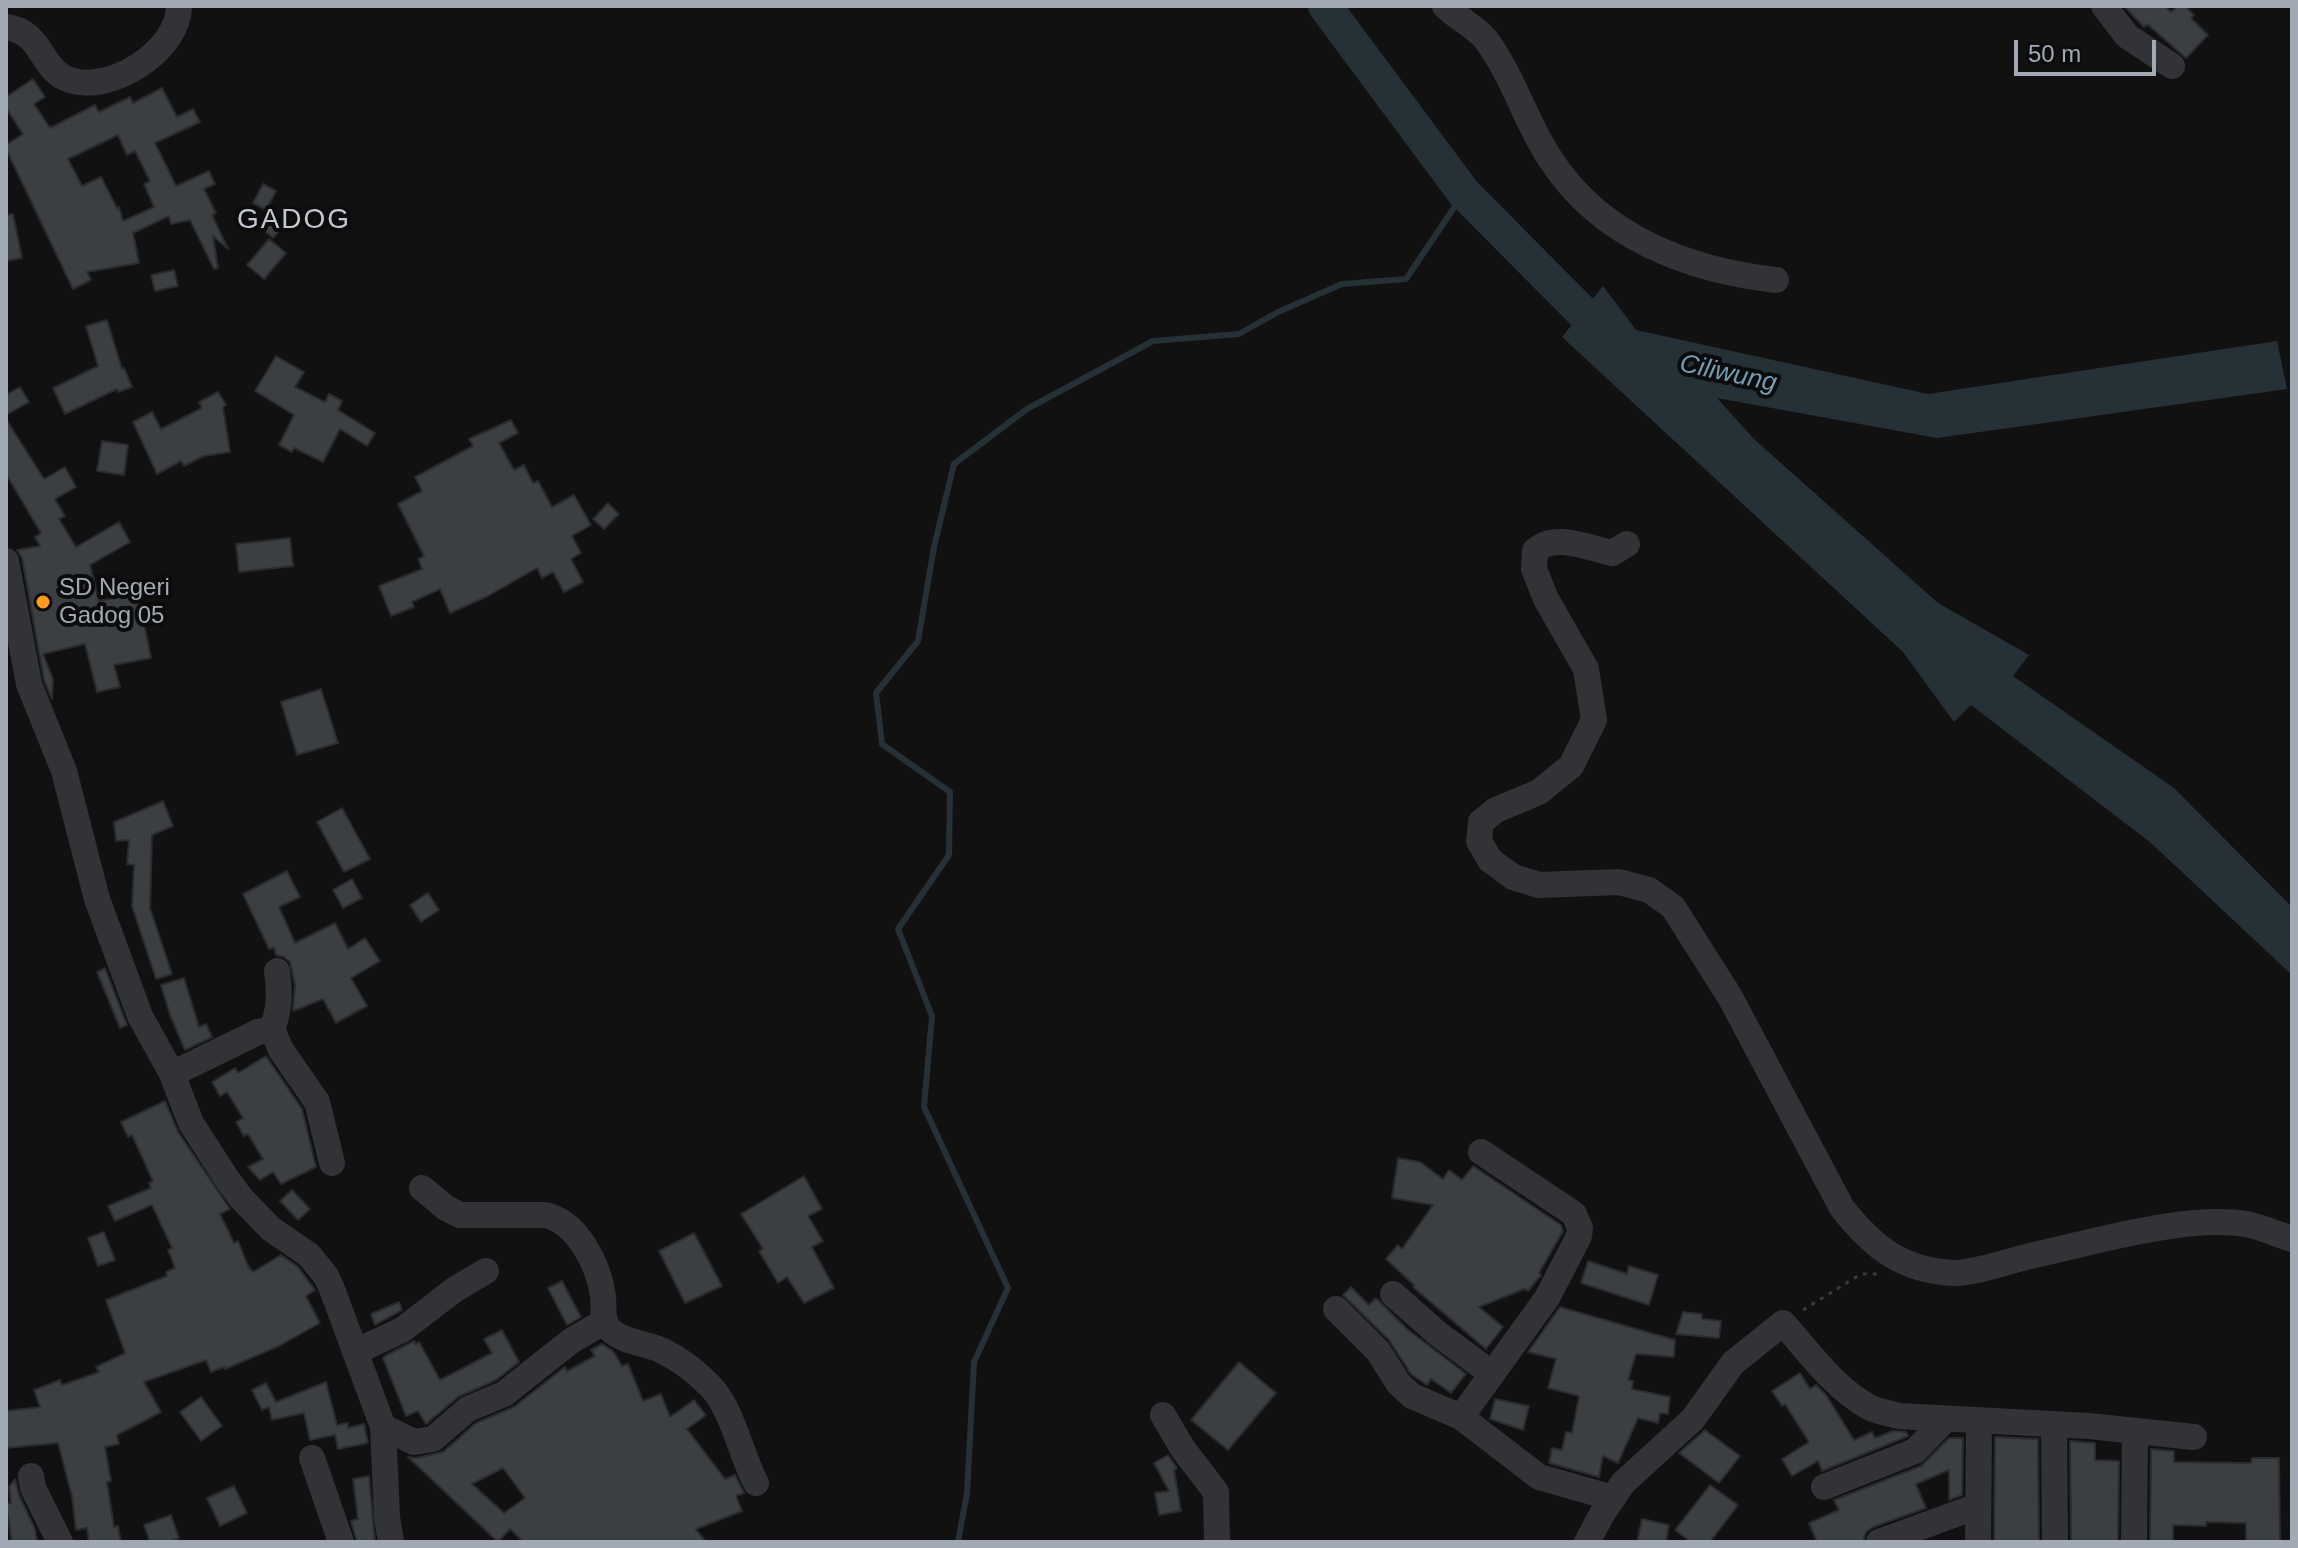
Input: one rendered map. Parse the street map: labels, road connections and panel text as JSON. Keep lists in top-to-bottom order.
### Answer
{
  "districts": ["GADOG"],
  "water": ["Ciliwung"],
  "places": ["SD Negeri Gadog 05"],
  "scale_bar": "50 m"
}
